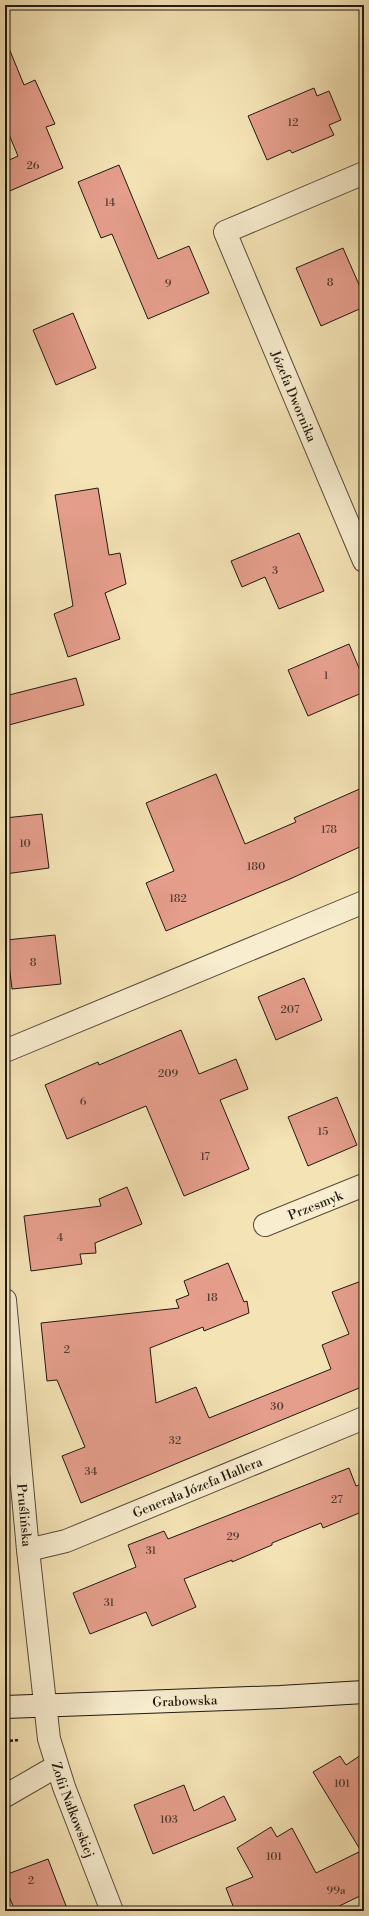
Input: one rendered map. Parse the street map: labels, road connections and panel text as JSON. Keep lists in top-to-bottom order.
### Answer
{
  "streets": {
    "street": [
      "Józefa Dwornika",
      "Przesmyk",
      "Generała Józefa Hallera",
      "Pruślińska",
      "Grabowska",
      "Zofii Nałkowskiej"
    ]
  },
  "crossings": [
    ["Generała Józefa Hallera", "Pruślińska"],
    ["Pruślińska", "Grabowska"],
    ["Pruślińska", "Zofii Nałkowskiej"],
    ["Grabowska", "Zofii Nałkowskiej"]
  ],
  "house_numbers": [
    "12",
    "26",
    "14",
    "8",
    "9",
    "3",
    "1",
    "178",
    "10",
    "180",
    "182",
    "8",
    "207",
    "209",
    "6",
    "15",
    "17",
    "4",
    "18",
    "2",
    "30",
    "32",
    "34",
    "27",
    "29",
    "31",
    "31",
    "101",
    "103",
    "101",
    "2",
    "99a"
  ]
}
